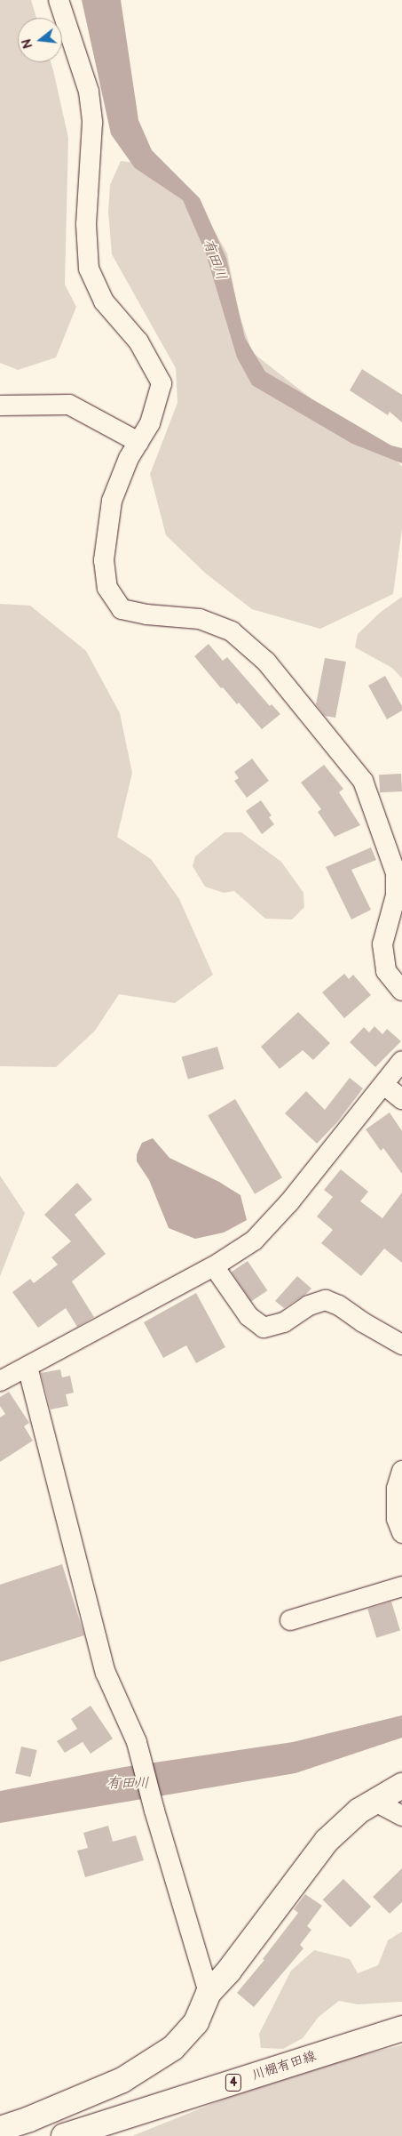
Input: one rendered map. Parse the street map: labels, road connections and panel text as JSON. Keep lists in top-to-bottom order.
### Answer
{
  "streets": {
    "street": ["川棚有田線", "4"]
  },
  "water": ["有田川"],
  "north": "left"
}
